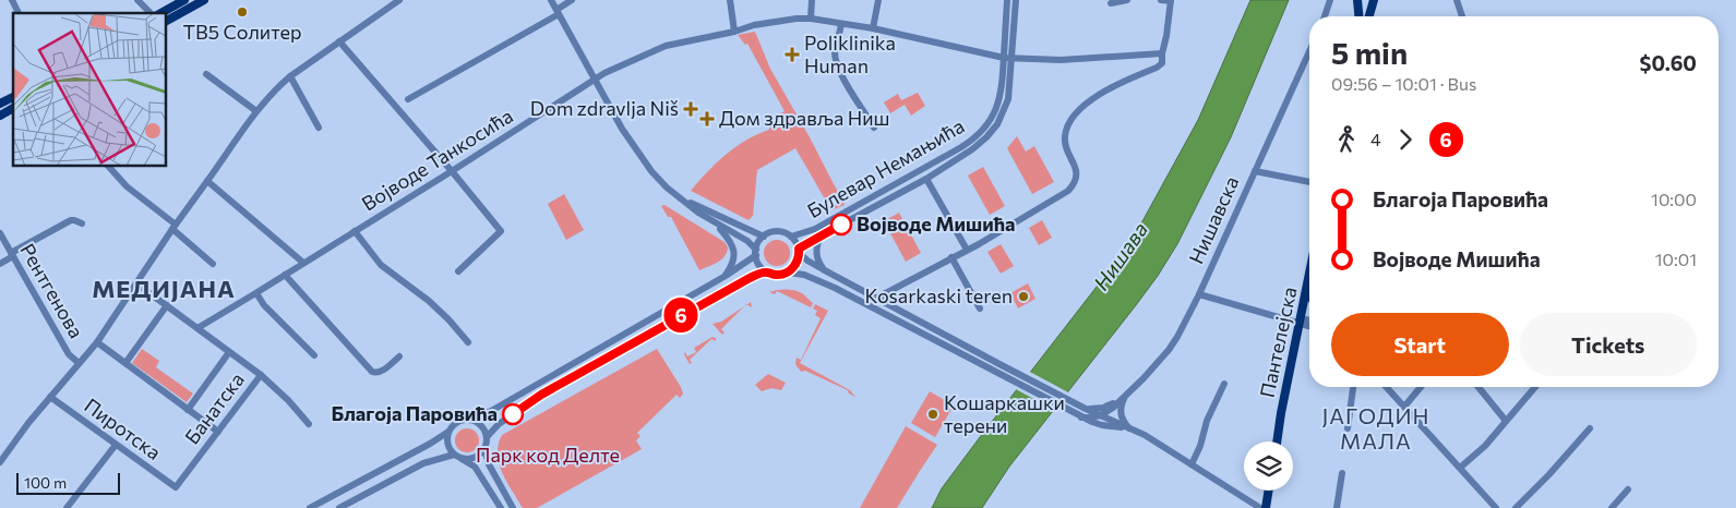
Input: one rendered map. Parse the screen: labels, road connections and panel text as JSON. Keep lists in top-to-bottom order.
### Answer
{
  "streets": {
    "main road": ["Пантелејска"],
    "street": [
      "Војводе Танкосића",
      "Булевар Немањића",
      "Нишавска",
      "Рентгенова",
      "Банатска",
      "Пиротска"
    ]
  },
  "crossings": [
    ["Војводе Танкосића", "Булевар Немањића"],
    ["Банатска", "Пиротска"]
  ],
  "districts": ["МЕДИЈАНА", "ЈАГОДИН МАЛА"],
  "water": ["Нишава"],
  "parks": ["Парк код Делте"],
  "places": {
    "other": [
      "ТВ5 Солитер",
      "Војводе Мишића",
      "Kosarkaski teren",
      "Благоја Паровића",
      "Кошаркашки терени"
    ],
    "health": ["Poliklinika Human", "Dom zdravlja Niš", "Дом здравља Ниш"]
  },
  "lines": ["bus line 6"],
  "scale_bar": "100 m",
  "page": {
    "on_map": "6",
    "heading": ["5 min", "09:56 – 10:01 · Bus", "$0.60"],
    "legs": ["4", "6"],
    "list": [
      {
        "name": "Благоја Паровића",
        "value": "10:00"
      },
      {
        "name": "Војводе Мишића",
        "value": "10:01"
      }
    ],
    "buttons": ["Start", "Tickets"],
    "scale": "100 m"
  }
}
